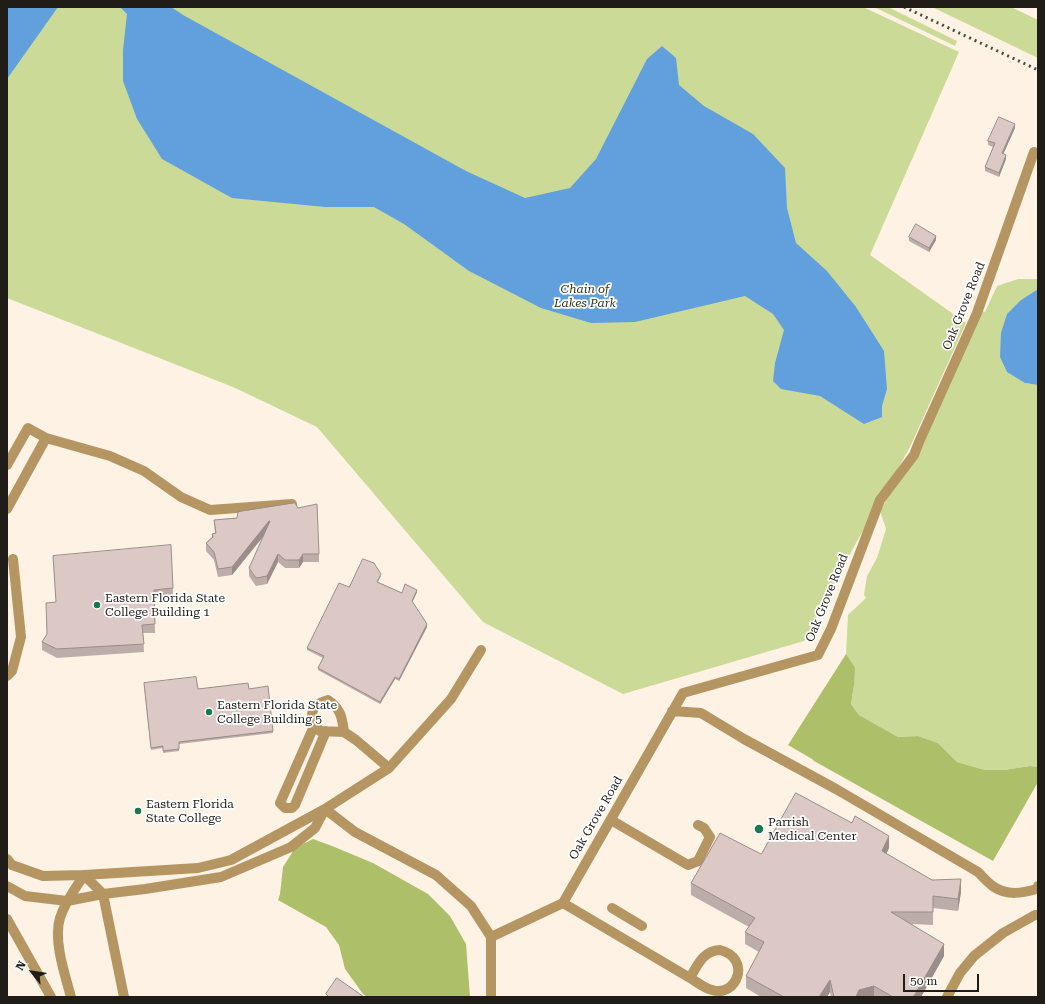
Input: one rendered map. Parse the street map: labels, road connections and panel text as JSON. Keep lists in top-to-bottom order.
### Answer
{
  "streets": {
    "street": ["Oak Grove Road"]
  },
  "parks": ["Chain of Lakes Park"],
  "places": [
    "Eastern Florida State College Building 1",
    "Eastern Florida State College Building 5",
    "Eastern Florida State College",
    "Parrish Medical Center"
  ],
  "scale_bar": "50 m",
  "north": "top left"
}
